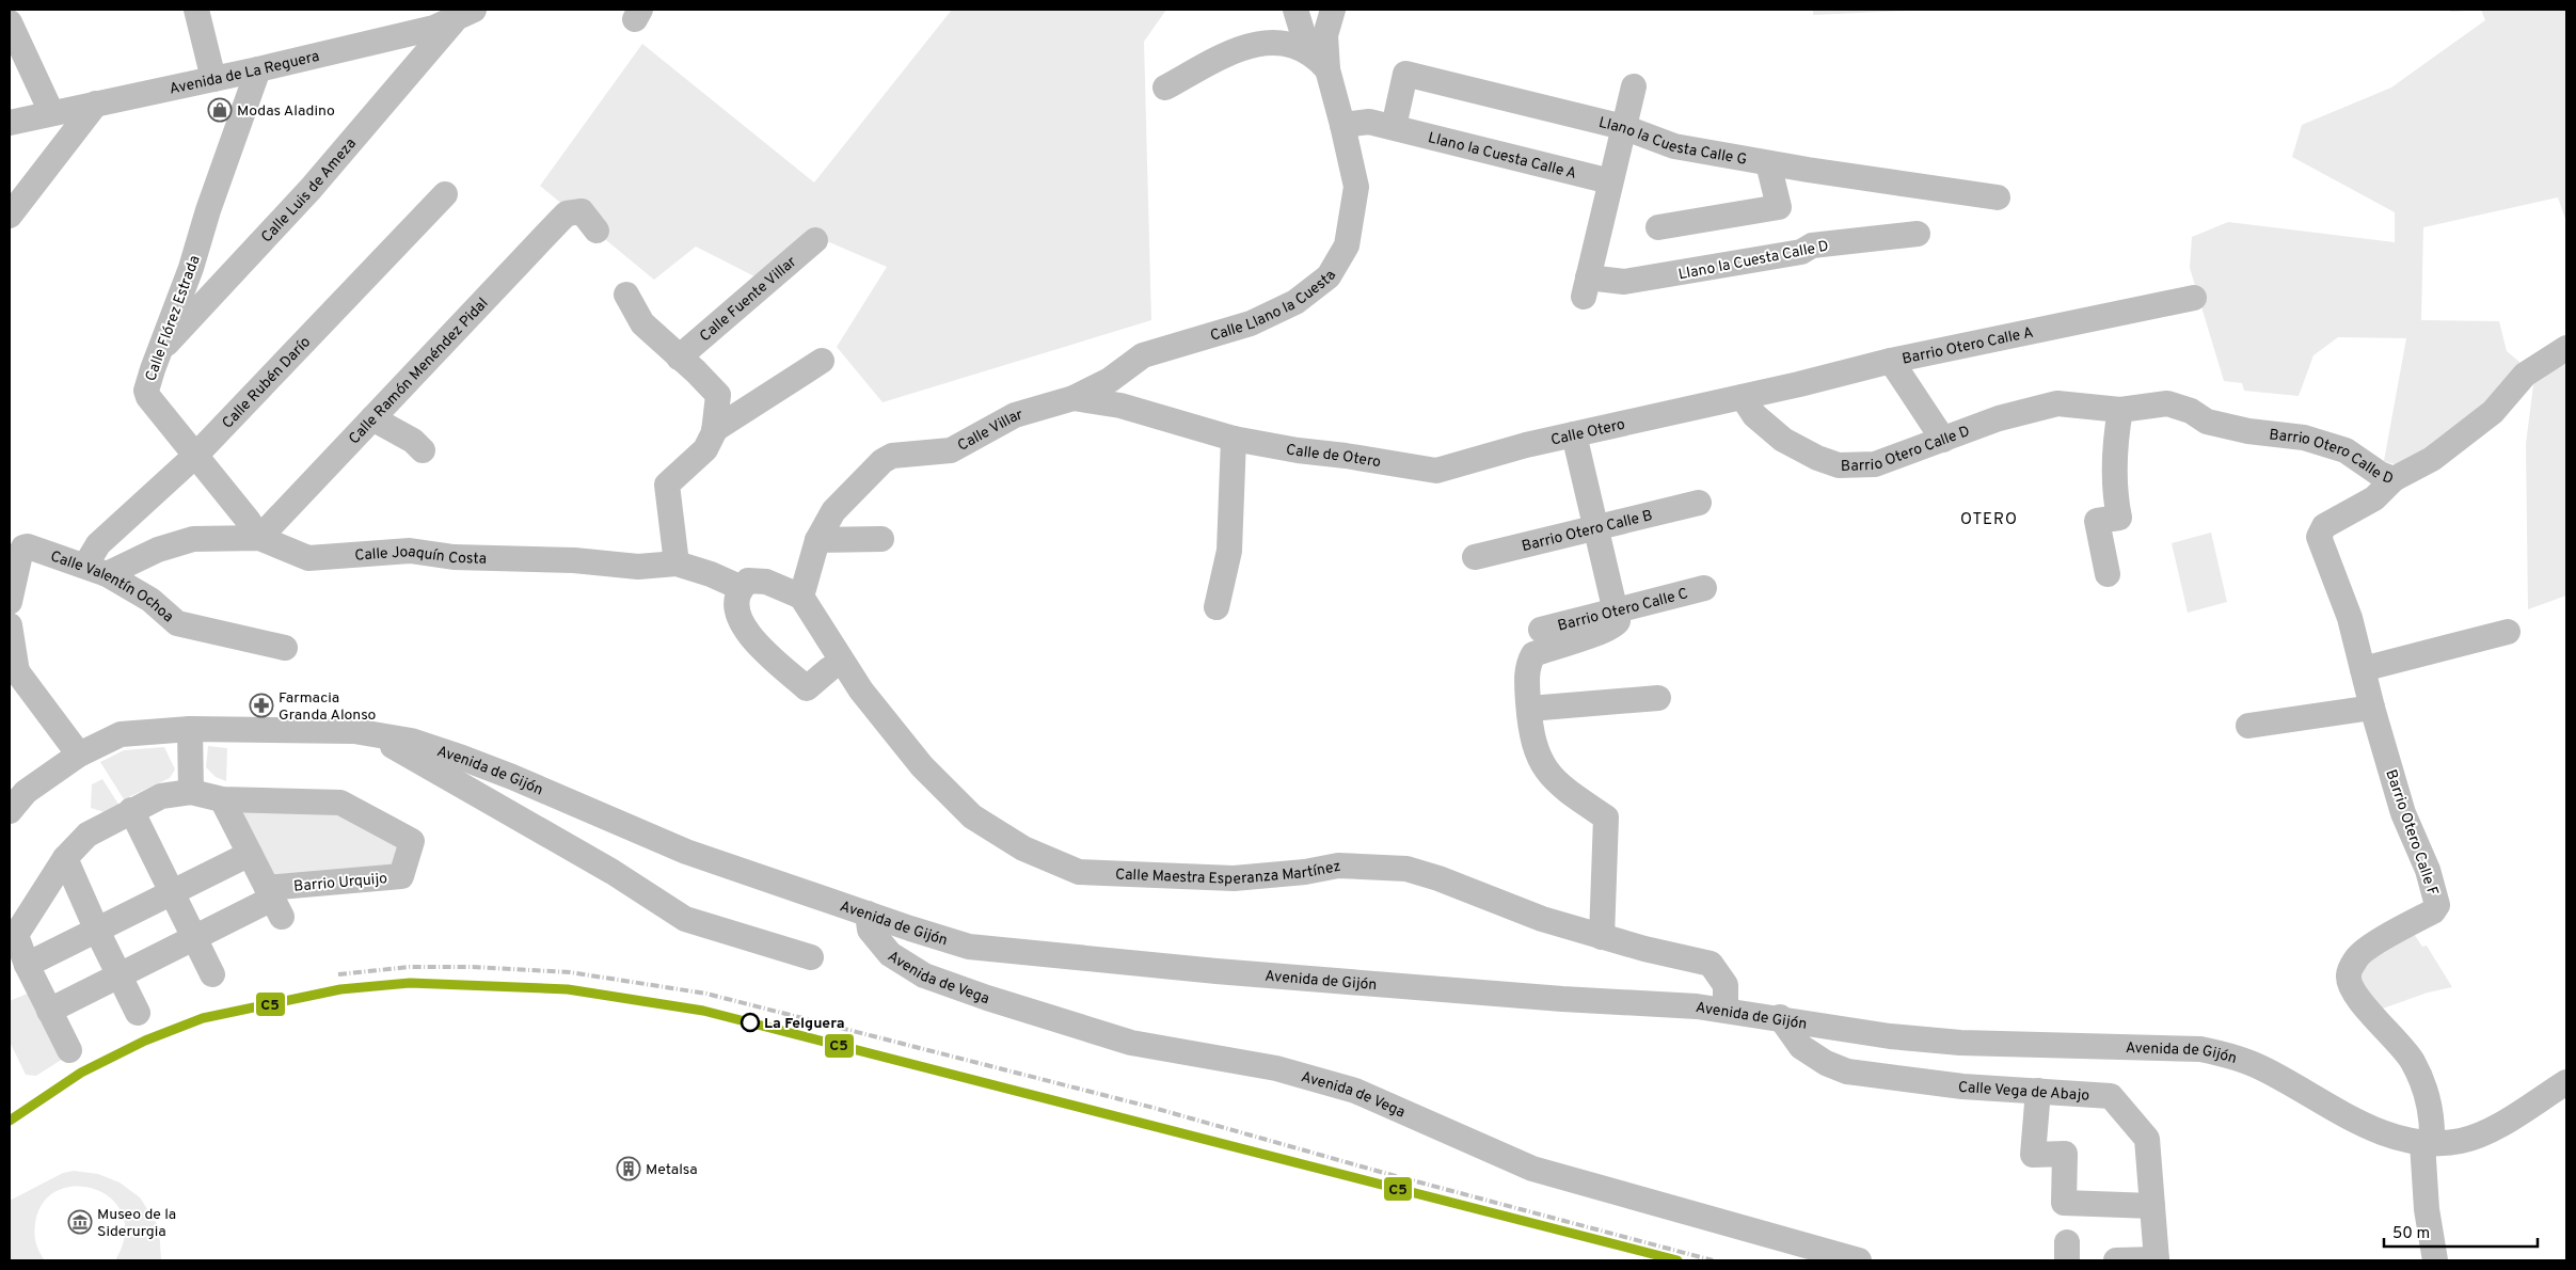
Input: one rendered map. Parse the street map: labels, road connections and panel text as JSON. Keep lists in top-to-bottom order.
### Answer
{
  "streets": {
    "street": [
      "Avenida de La Reguera",
      "Llano la Cuesta Calle G",
      "Llano la Cuesta Calle A",
      "Calle Luis de Ameza",
      "Llano la Cuesta Calle D",
      "Calle Fuente Villar",
      "Calle Llano la Cuesta",
      "Calle Flórez Estrada",
      "Barrio Otero Calle A",
      "Calle Ramón Menéndez Pidal",
      "Calle Rubén Darío",
      "Calle Villar",
      "Calle Otero",
      "Barrio Otero Calle D",
      "Calle de Otero",
      "Barrio Otero Calle B",
      "Calle Joaquín Costa",
      "Calle Valentín Ochoa",
      "Barrio Otero Calle C",
      "Avenida de Gijón",
      "Barrio Otero Calle F",
      "Calle Maestra Esperanza Martínez",
      "Barrio Urquijo",
      "Avenida de Vega",
      "Calle Vega de Abajo"
    ]
  },
  "crossings": [
    ["Avenida de La Reguera", "Calle Luis de Ameza"],
    ["Avenida de La Reguera", "Calle Flórez Estrada"],
    ["Llano la Cuesta Calle G", "Llano la Cuesta Calle A"],
    ["Llano la Cuesta Calle A", "Llano la Cuesta Calle D"],
    ["Calle Luis de Ameza", "Calle Flórez Estrada"],
    ["Calle Llano la Cuesta", "Calle Villar"],
    ["Calle Llano la Cuesta", "Calle de Otero"],
    ["Calle Flórez Estrada", "Calle Ramón Menéndez Pidal"],
    ["Calle Flórez Estrada", "Calle Rubén Darío"],
    ["Calle Flórez Estrada", "Calle Joaquín Costa"],
    ["Barrio Otero Calle A", "Calle Otero"],
    ["Barrio Otero Calle A", "Barrio Otero Calle D"],
    ["Calle Ramón Menéndez Pidal", "Calle Joaquín Costa"],
    ["Calle Rubén Darío", "Calle Joaquín Costa"],
    ["Calle Rubén Darío", "Calle Valentín Ochoa"],
    ["Calle Villar", "Calle de Otero"],
    ["Calle Villar", "Calle Maestra Esperanza Martínez"],
    ["Calle Otero", "Barrio Otero Calle D"],
    ["Calle Otero", "Calle de Otero"],
    ["Barrio Otero Calle D", "Barrio Otero Calle F"],
    ["Calle Joaquín Costa", "Calle Valentín Ochoa"],
    ["Avenida de Gijón", "Barrio Otero Calle F"],
    ["Avenida de Gijón", "Calle Maestra Esperanza Martínez"],
    ["Avenida de Gijón", "Avenida de Vega"],
    ["Avenida de Gijón", "Calle Vega de Abajo"]
  ],
  "districts": ["OTERO"],
  "places": {
    "shop": ["Modas Aladino"],
    "pharmacy": ["Farmacia Granda Alonso"],
    "other": ["La Felguera"],
    "building": ["Metalsa"],
    "museum": ["Museo de la Siderurgia"]
  },
  "lines": ["transit line C5"],
  "scale_bar": "50 m"
}
